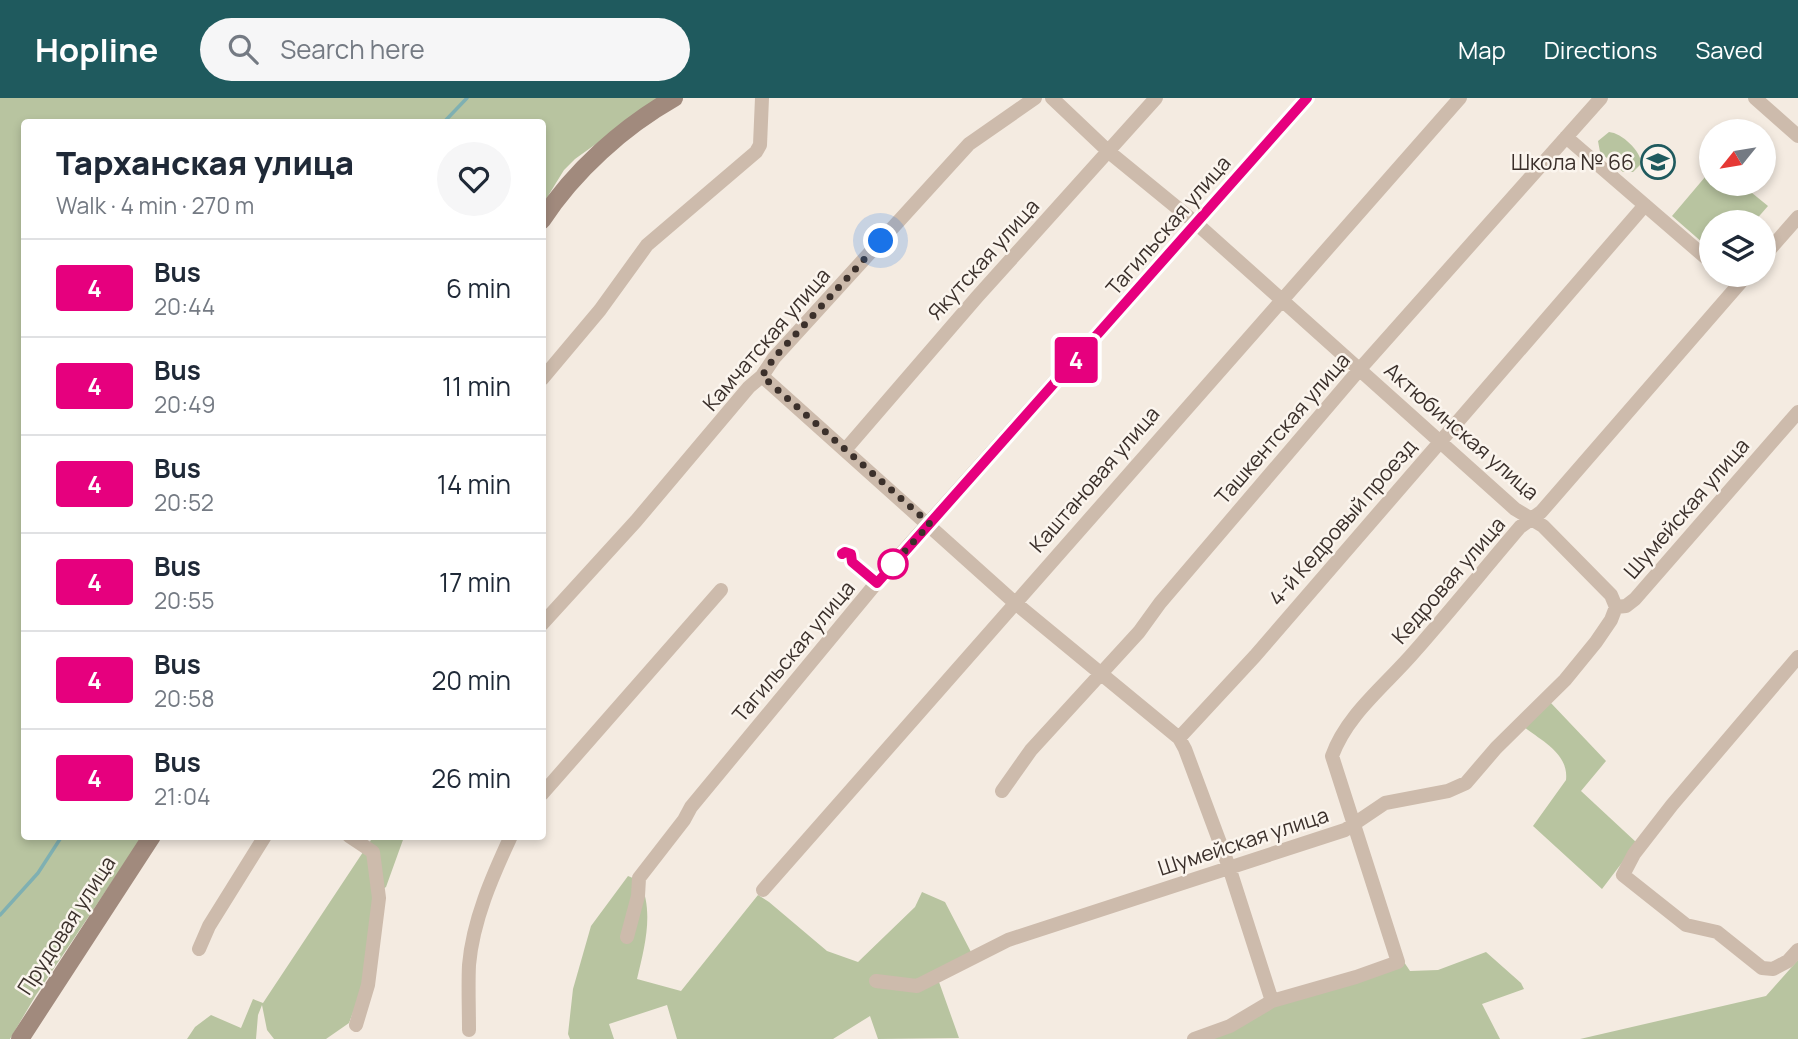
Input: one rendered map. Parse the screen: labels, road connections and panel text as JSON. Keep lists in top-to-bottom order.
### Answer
{
  "streets": {
    "main road": ["Прудовая улица"],
    "street": [
      "Тагильская улица",
      "Якутская улица",
      "Камчатская улица",
      "Ташкентская улица",
      "Актюбинская улица",
      "Каштановая улица",
      "Шумейская улица",
      "4-й Кедровый проезд",
      "Кедровая улица"
    ]
  },
  "crossings": [
    ["Тагильская улица", "Актюбинская улица"],
    ["Якутская улица", "Актюбинская улица"],
    ["Ташкентская улица", "Актюбинская улица"],
    ["Актюбинская улица", "Каштановая улица"],
    ["Актюбинская улица", "Шумейская улица"],
    ["Актюбинская улица", "4-й Кедровый проезд"],
    ["Актюбинская улица", "Кедровая улица"],
    ["Шумейская улица", "Кедровая улица"]
  ],
  "places": {
    "school or university": ["Школа № 66"]
  },
  "lines": ["bus line 4"],
  "north": "bottom left",
  "page": {
    "header": "Hopline",
    "search": "Search here",
    "nav": ["Map", "Directions", "Saved"],
    "on_map": "4",
    "heading": ["Тарханская улица", "Walk · 4 min · 270 m"],
    "list": [
      {
        "mark": "4",
        "name": "Bus",
        "note": "20:44",
        "value": "6 min"
      },
      {
        "mark": "4",
        "name": "Bus",
        "note": "20:49",
        "value": "11 min"
      },
      {
        "mark": "4",
        "name": "Bus",
        "note": "20:52",
        "value": "14 min"
      },
      {
        "mark": "4",
        "name": "Bus",
        "note": "20:55",
        "value": "17 min"
      },
      {
        "mark": "4",
        "name": "Bus",
        "note": "20:58",
        "value": "20 min"
      },
      {
        "mark": "4",
        "name": "Bus",
        "note": "21:04",
        "value": "26 min"
      }
    ]
  }
}
